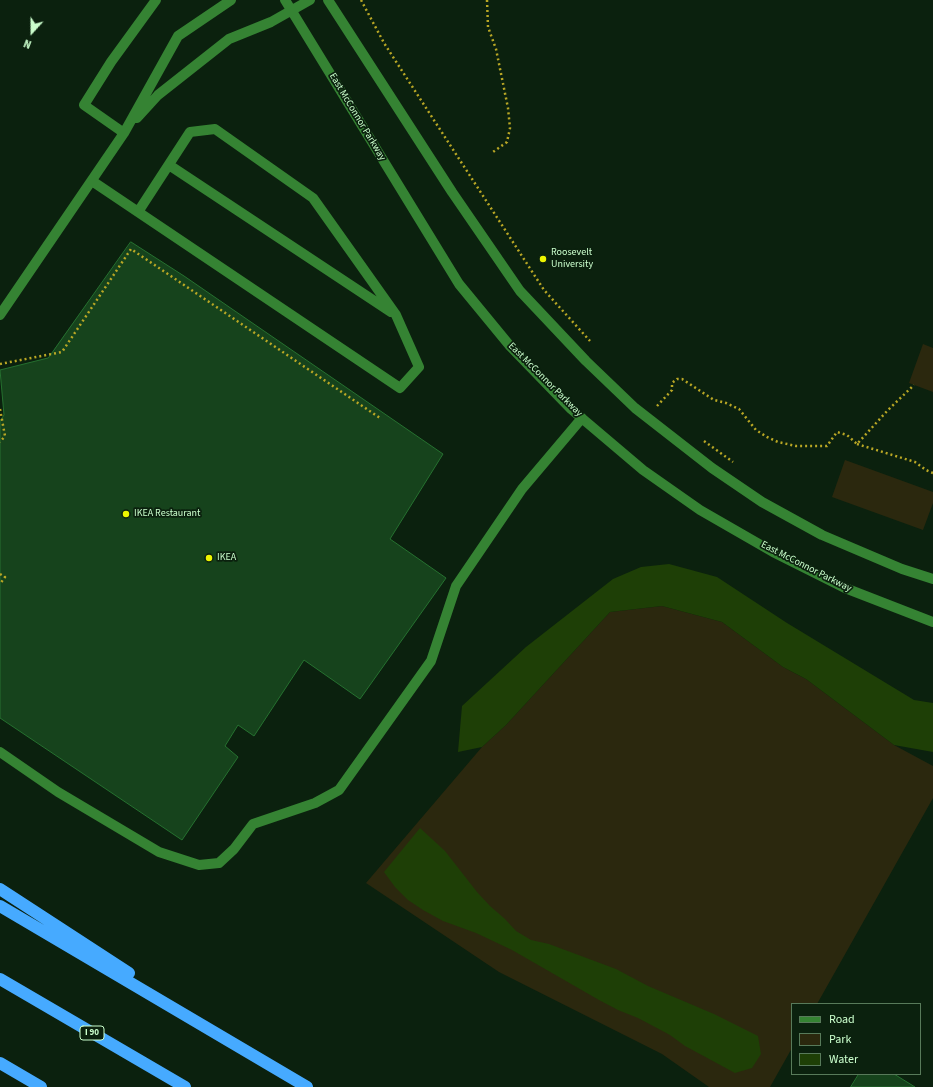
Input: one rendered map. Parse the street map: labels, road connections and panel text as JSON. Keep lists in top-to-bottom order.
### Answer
{
  "streets": {
    "highway": ["I 90"],
    "street": ["East McConnor Parkway"]
  },
  "places": ["Roosevelt University", "IKEA Restaurant", "IKEA"],
  "legend": ["Road", "Park", "Water"],
  "north": "bottom"
}
